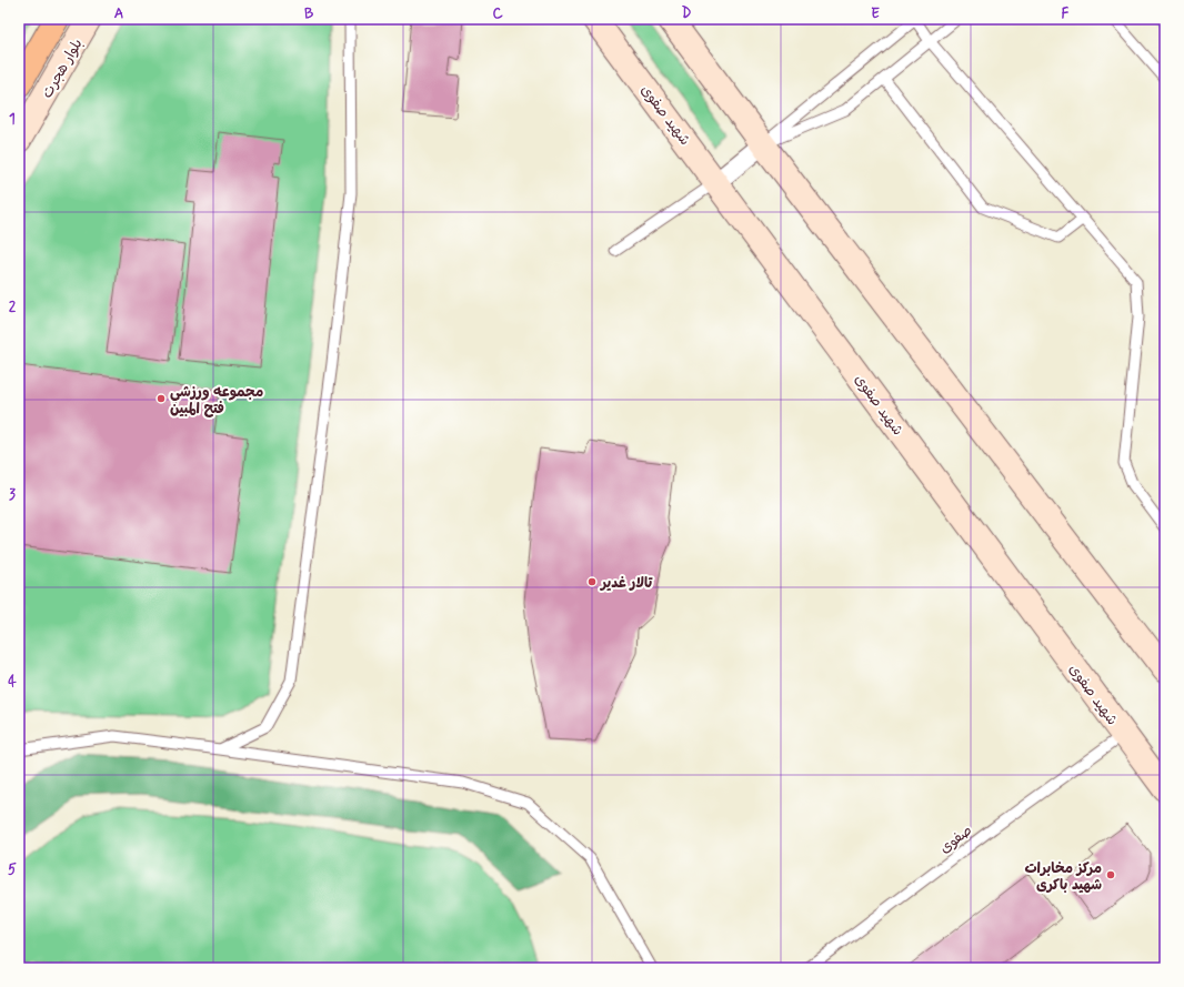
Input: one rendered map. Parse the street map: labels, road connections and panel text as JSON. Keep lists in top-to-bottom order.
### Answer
{
  "streets": {
    "street": ["بلوار هجرت", "شهید صفوی"],
    "lane": ["صفوی"]
  },
  "crossings": [
    ["شهید صفوی", "صفوی"]
  ],
  "places": ["مجموعه ورزشي فتح المبين", "تالار غدیر", "مرکز مخابرات شهید باکری"],
  "grid": {
    "columns": [
      "A",
      "B",
      "C",
      "D",
      "E",
      "F"
    ],
    "rows": [
      "1",
      "2",
      "3",
      "4",
      "5"
    ]
  }
}
